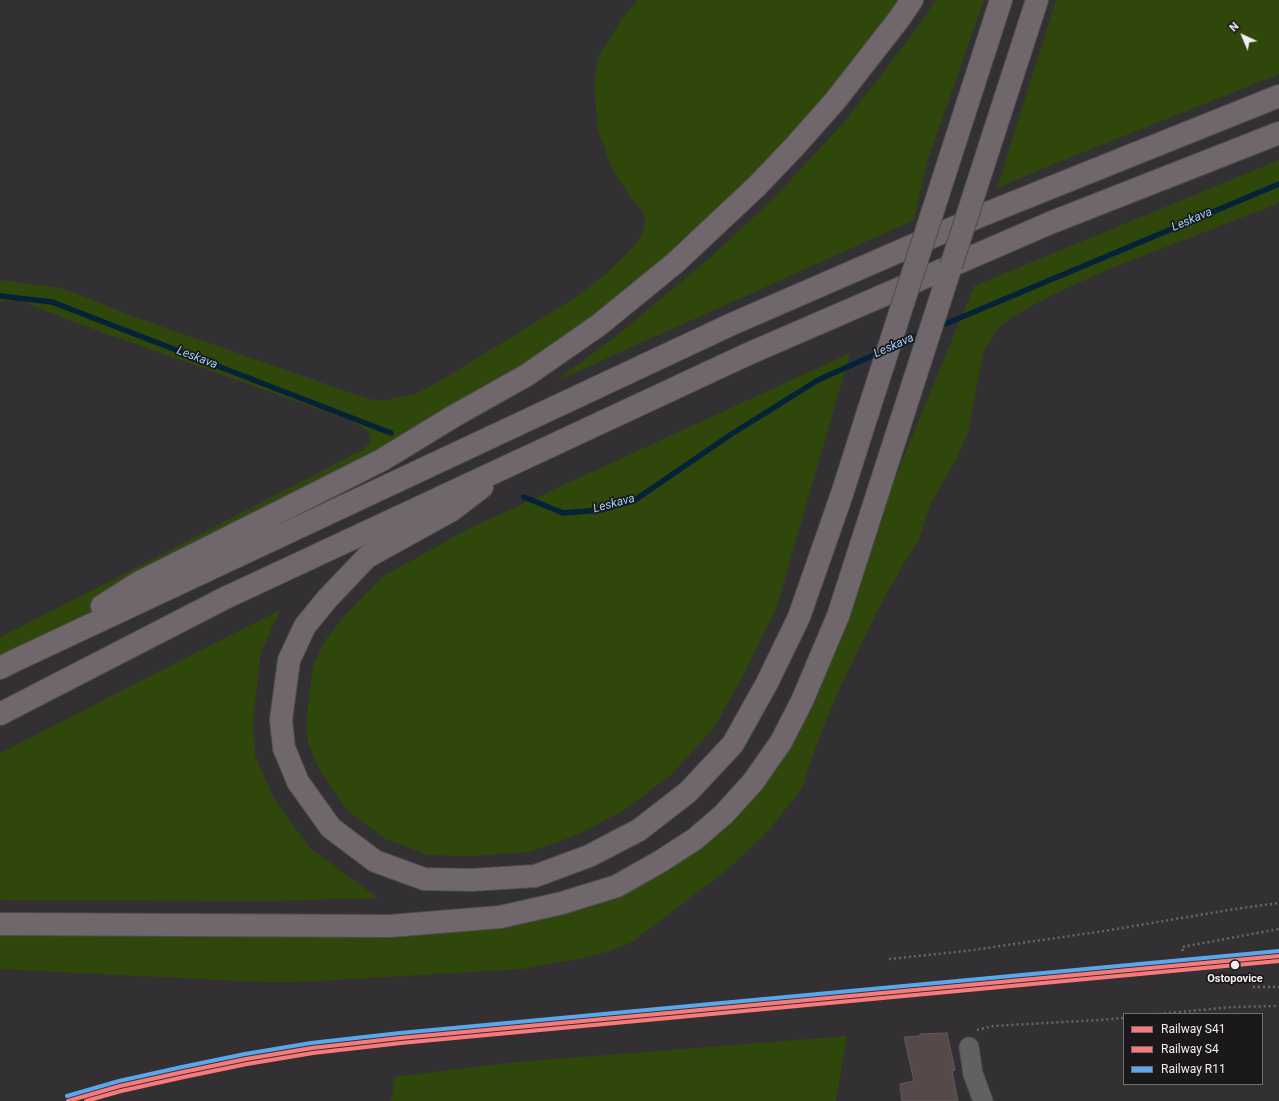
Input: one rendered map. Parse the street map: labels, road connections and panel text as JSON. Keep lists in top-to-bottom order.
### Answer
{
  "water": ["Leskava"],
  "places": ["Ostopovice"],
  "lines": ["rail line R11", "rail line S41", "rail line S4"],
  "legend": ["Railway S41", "Railway S4", "Railway R11"],
  "north": "top left"
}
